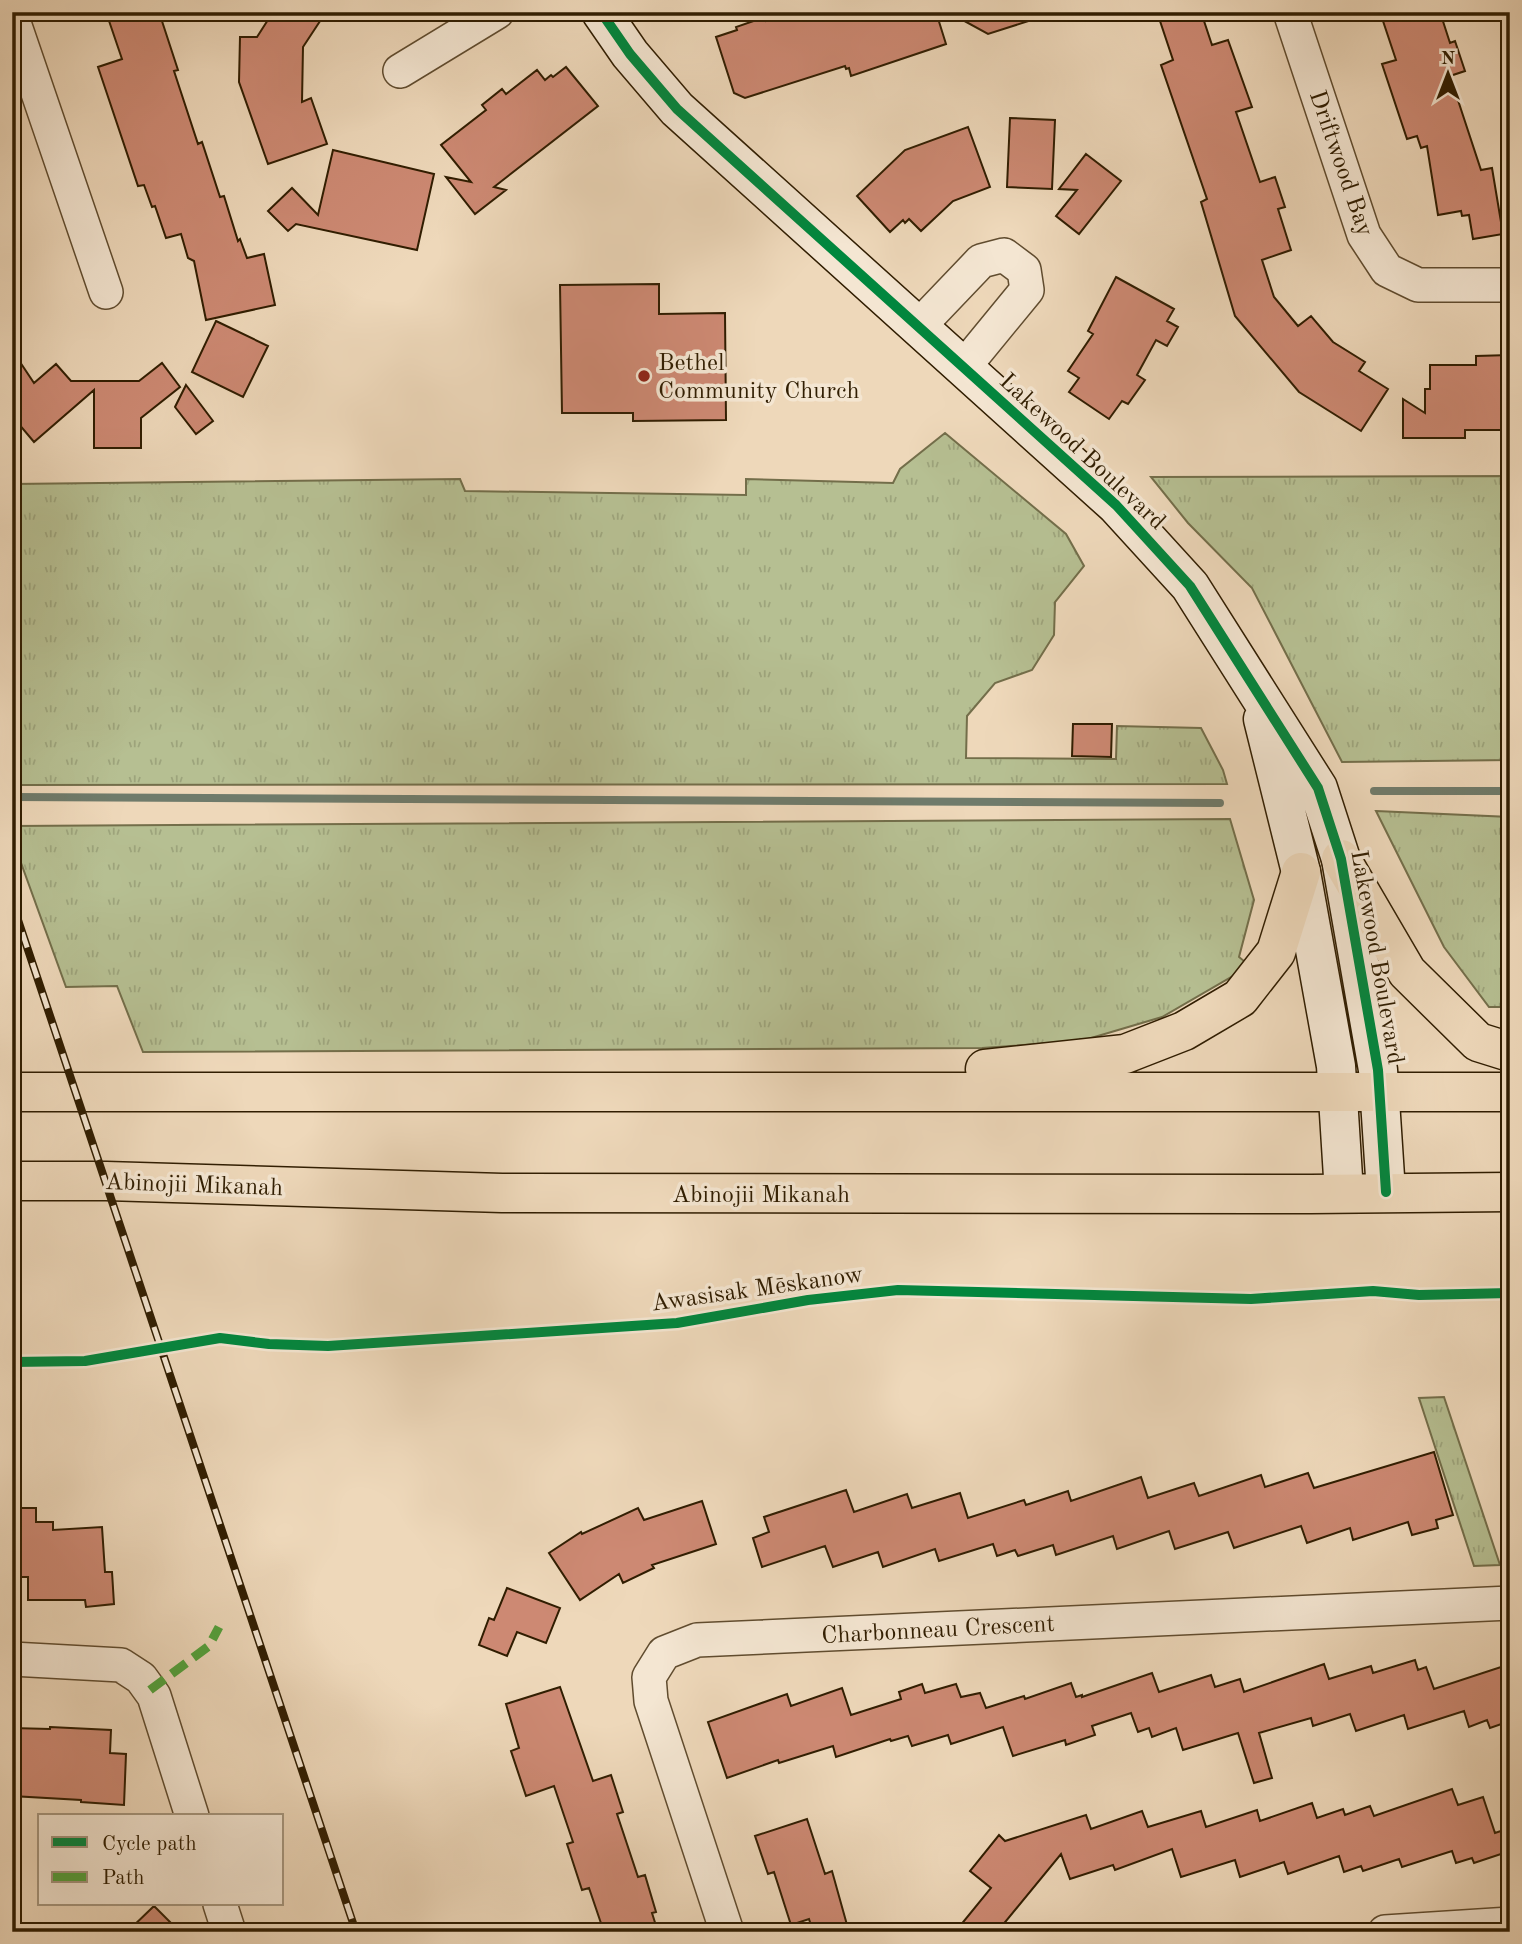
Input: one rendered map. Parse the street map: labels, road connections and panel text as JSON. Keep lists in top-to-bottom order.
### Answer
{
  "streets": {
    "main road": ["Abinojii Mikanah"],
    "street": ["Driftwood Bay", "Lakewood Boulevard", "Charbonneau Crescent"],
    "cycle path": ["Awasisak Mēskanow"]
  },
  "crossings": [
    ["Lakewood Boulevard", "Abinojii Mikanah"]
  ],
  "places": ["Bethel Community Church"],
  "legend": ["Cycle path", "Path"],
  "north": "top"
}
